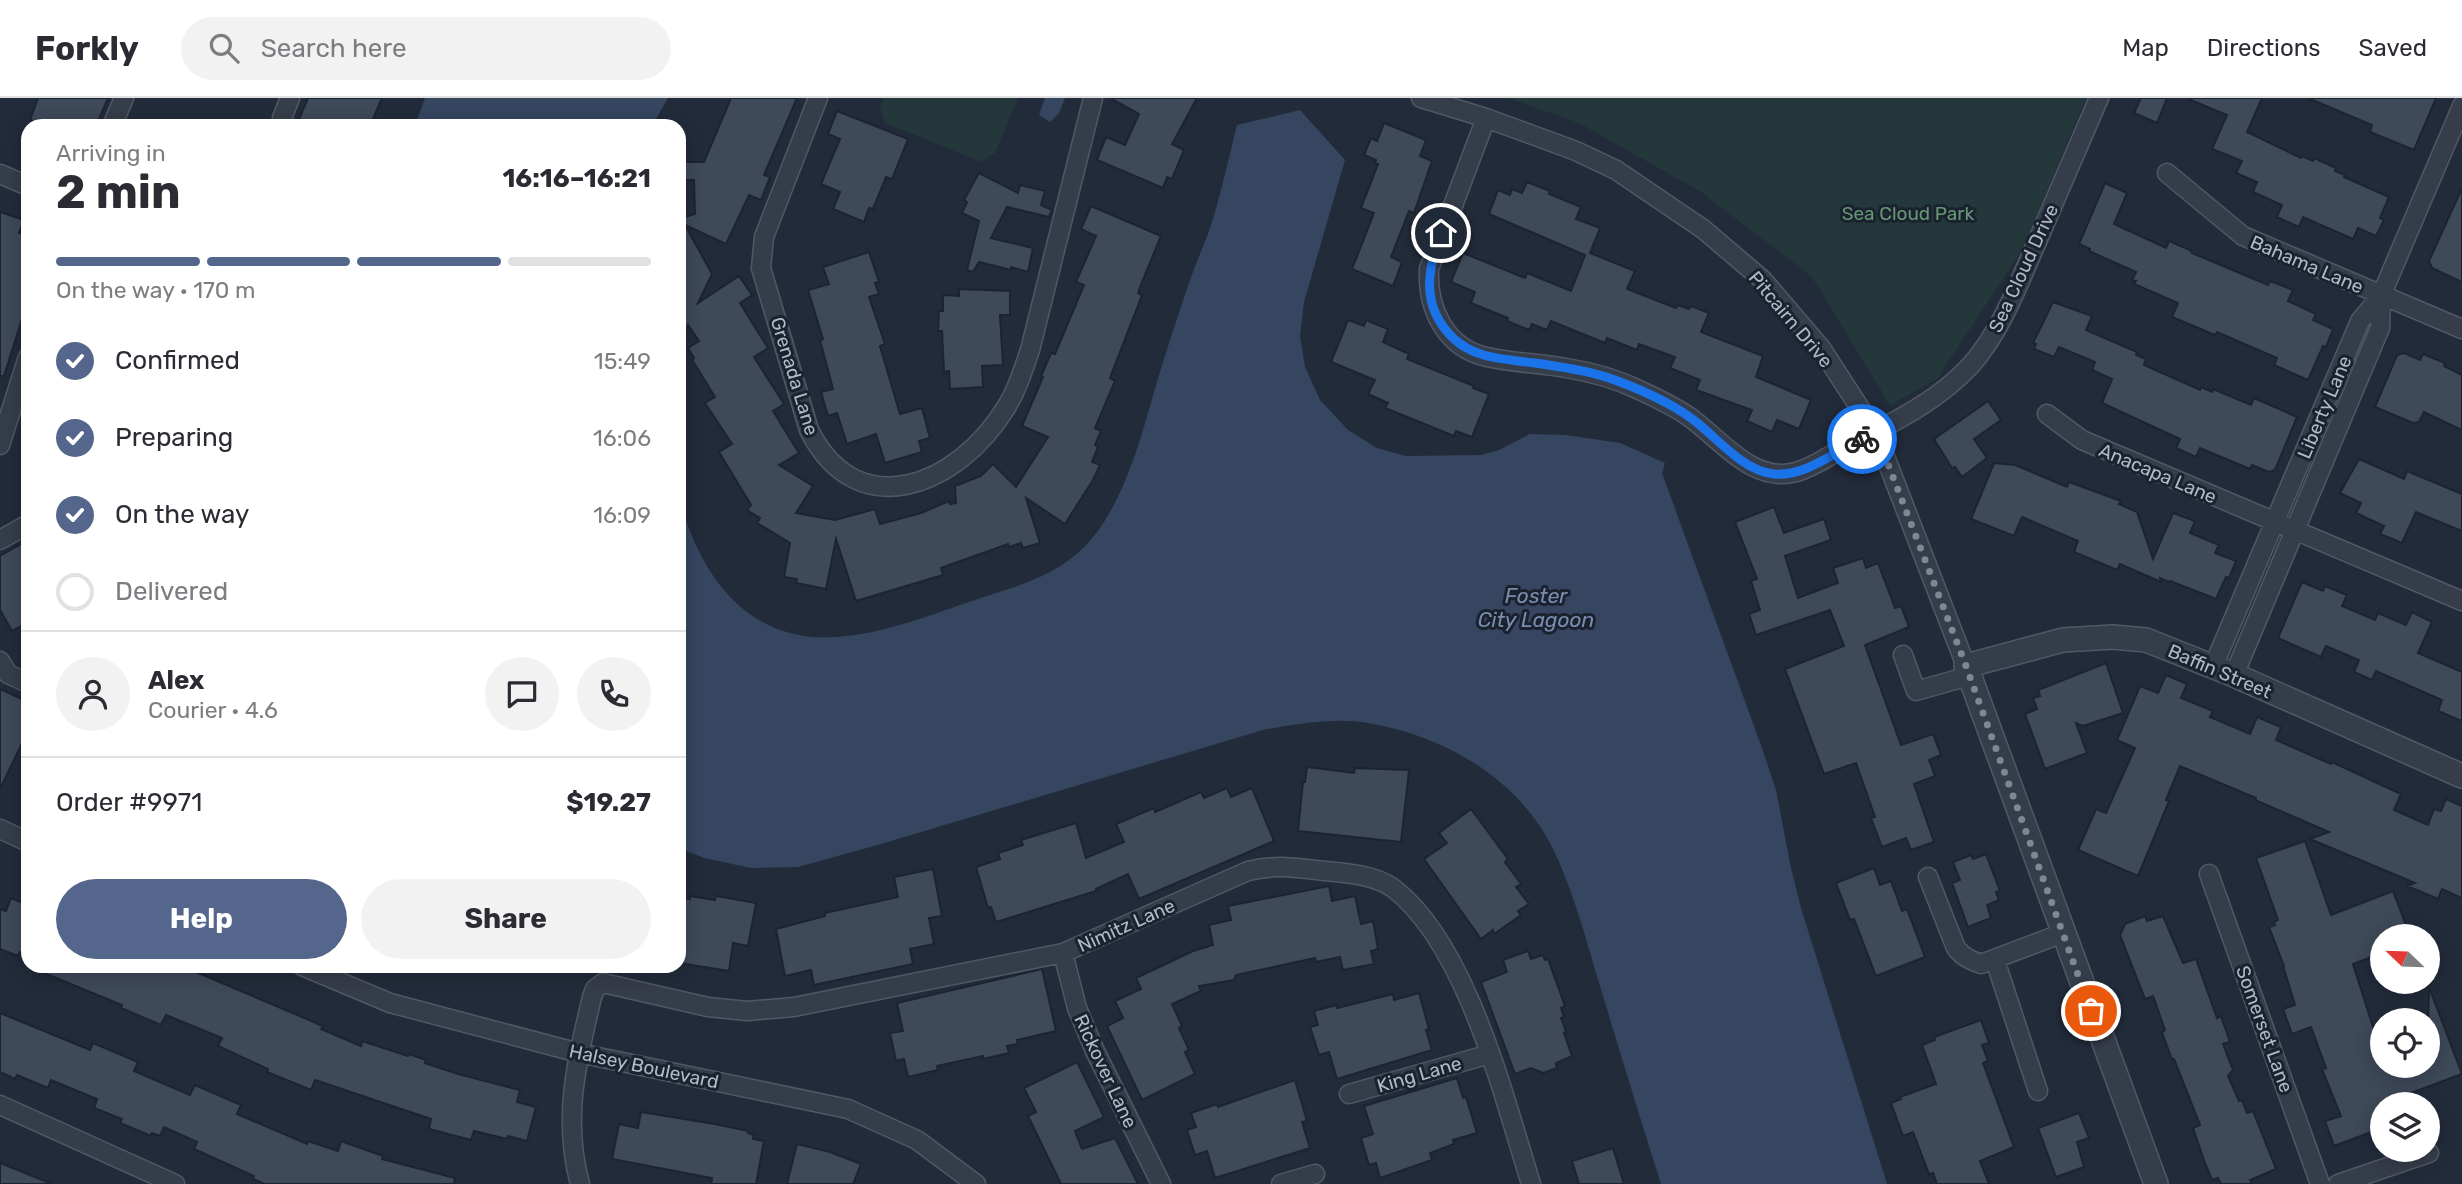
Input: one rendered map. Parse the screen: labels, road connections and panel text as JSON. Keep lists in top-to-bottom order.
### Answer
{
  "streets": {
    "street": [
      "Bahama Lane",
      "Sea Cloud Drive",
      "Pitcairn Drive",
      "Grenada Lane",
      "Liberty Lane",
      "Anacapa Lane",
      "Baffin Street",
      "Nimitz Lane",
      "Somerset Lane",
      "Halsey Boulevard",
      "Rickover Lane",
      "King Lane"
    ]
  },
  "crossings": [
    ["Bahama Lane", "Liberty Lane"],
    ["Sea Cloud Drive", "Pitcairn Drive"],
    ["Pitcairn Drive", "Baffin Street"],
    ["Liberty Lane", "Anacapa Lane"],
    ["Nimitz Lane", "Halsey Boulevard"],
    ["Nimitz Lane", "Rickover Lane"],
    ["Nimitz Lane", "King Lane"]
  ],
  "water": ["Foster City Lagoon"],
  "parks": ["Sea Cloud Park"],
  "north": "top left",
  "page": {
    "header": "Forkly",
    "search": "Search here",
    "nav": ["Map", "Directions", "Saved"],
    "heading": ["2 min", "Arriving in", "16:16–16:21"],
    "panel": [
      "Alex",
      "Courier · 4.6",
      "Order #9971",
      "$19.27"
    ],
    "bar": "On the way · 170 m",
    "list": [
      ["Confirmed", "15:49"],
      ["Preparing", "16:06"],
      ["On the way", "16:09"],
      "Delivered"
    ],
    "buttons": ["Help", "Share"]
  }
}
